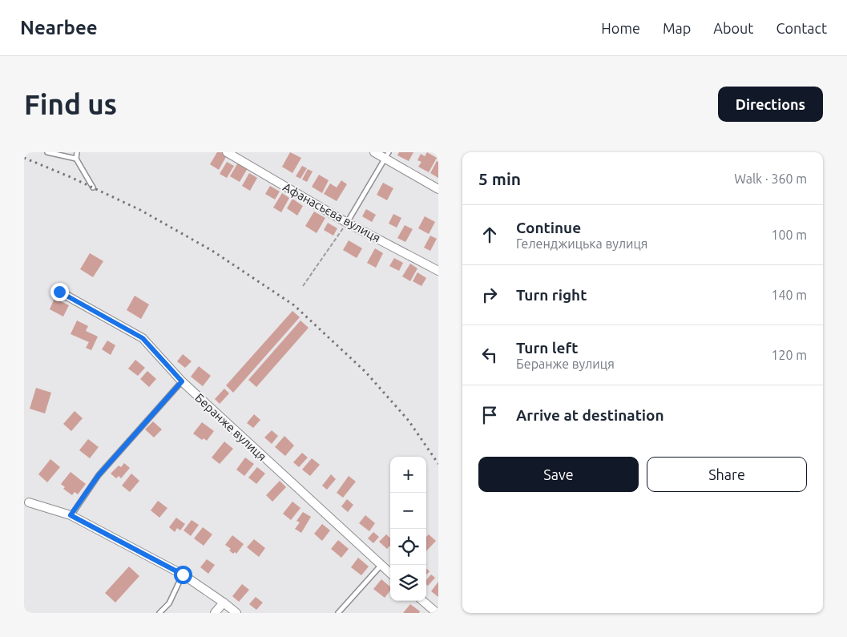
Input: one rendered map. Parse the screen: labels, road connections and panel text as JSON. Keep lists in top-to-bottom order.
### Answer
{
  "streets": {
    "street": ["Афанасьєва вулиця", "Беранже вулиця"]
  },
  "page": {
    "header": "Nearbee",
    "nav": [
      "Home",
      "Map",
      "About",
      "Contact"
    ],
    "buttons": [
      "Directions",
      ["Save", "Share"]
    ],
    "title": "Find us",
    "heading": ["5 min", "Walk · 360 m"],
    "list": [
      ["Continue", "Геленджицька вулиця", "100 m"],
      ["Turn right", "140 m"],
      ["Turn left", "Беранже вулиця", "120 m"],
      "Arrive at destination"
    ],
    "map_buttons": ["+", "−"]
  }
}
